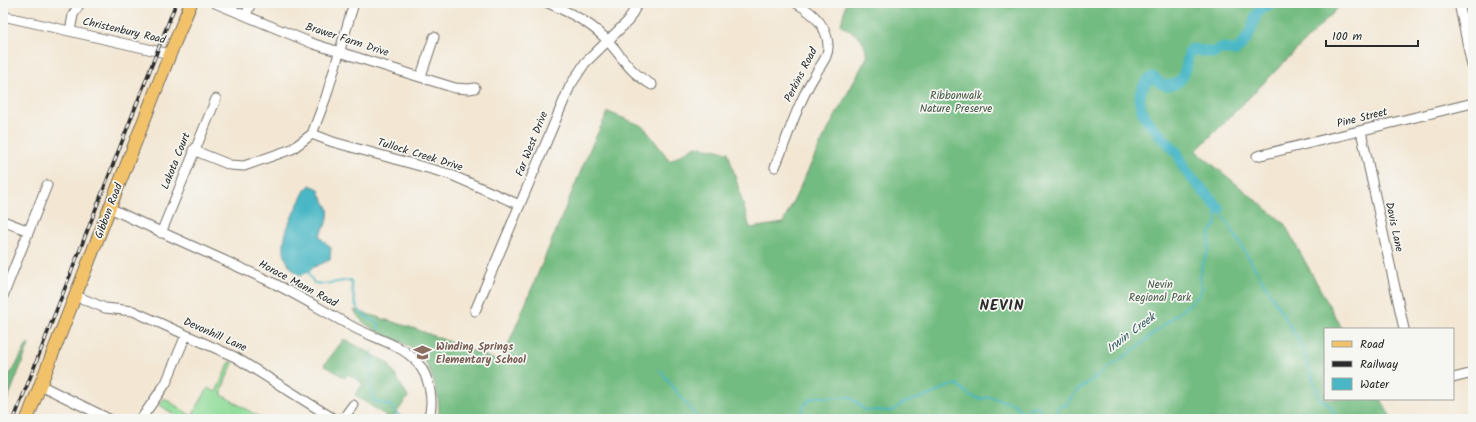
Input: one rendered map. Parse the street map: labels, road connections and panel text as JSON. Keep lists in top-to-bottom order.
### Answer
{
  "streets": {
    "main road": ["Gibbon Road"],
    "street": [
      "Christenbury Road",
      "Brawer Farm Drive",
      "Perkins Road",
      "Pine Street",
      "Far West Drive",
      "Tullock Creek Drive",
      "Lakota Court",
      "Davis Lane",
      "Horace Mann Road",
      "Devonhill Lane"
    ]
  },
  "crossings": [
    ["Christenbury Road", "Gibbon Road"],
    ["Pine Street", "Davis Lane"],
    ["Far West Drive", "Tullock Creek Drive"],
    ["Lakota Court", "Horace Mann Road"],
    ["Gibbon Road", "Horace Mann Road"],
    ["Gibbon Road", "Devonhill Lane"]
  ],
  "districts": ["NEVIN"],
  "water": ["Irwin Creek"],
  "parks": ["Ribbonwalk Nature Preserve", "Nevin Regional Park"],
  "places": {
    "school or university": ["Winding Springs Elementary School"]
  },
  "legend": ["Road", "Railway", "Water"],
  "scale_bar": "100 m"
}
